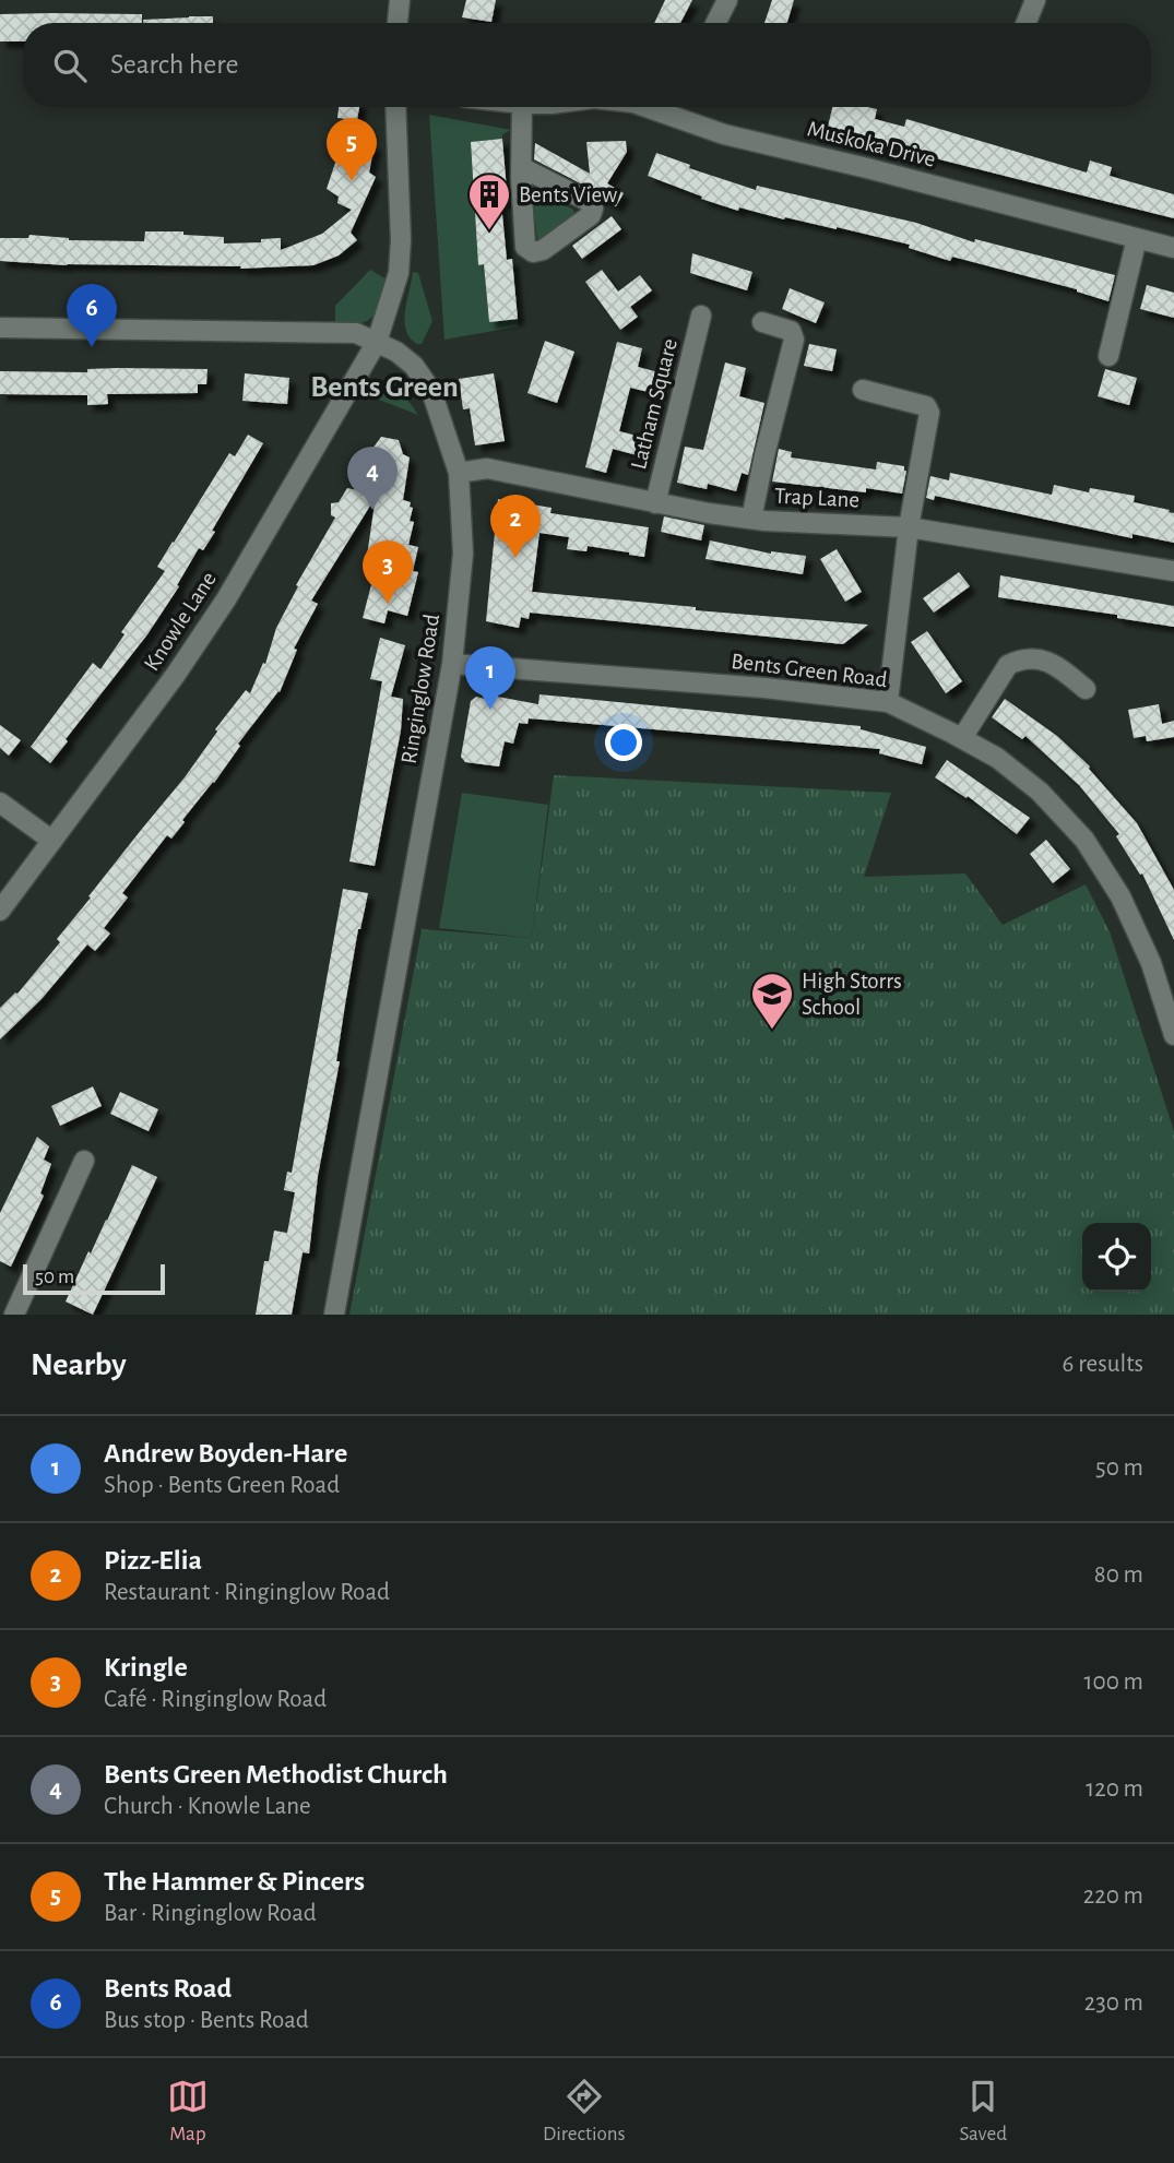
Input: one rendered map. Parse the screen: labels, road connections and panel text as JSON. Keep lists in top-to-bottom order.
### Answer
{
  "streets": {
    "street": [
      "Muskoka Drive",
      "Latham Square",
      "Trap Lane",
      "Knowle Lane",
      "Bents Green Road",
      "Ringinglow Road"
    ]
  },
  "crossings": [
    ["Latham Square", "Trap Lane"],
    ["Trap Lane", "Ringinglow Road"],
    ["Knowle Lane", "Ringinglow Road"],
    ["Bents Green Road", "Ringinglow Road"]
  ],
  "districts": ["Bents Green"],
  "places": {
    "building": ["Bents View"],
    "school or university": ["High Storrs School"]
  },
  "scale_bar": "50 m",
  "page": {
    "search": "Search here",
    "pins": [
      "5",
      "6",
      "4",
      "2",
      "3",
      "1"
    ],
    "scale": "50 m",
    "heading": ["Nearby", "6 results"],
    "list": [
      {
        "mark": "1",
        "name": "Andrew Boyden-Hare",
        "note": "Shop · Bents Green Road",
        "value": "50 m"
      },
      {
        "mark": "2",
        "name": "Pizz-Elia",
        "note": "Restaurant · Ringinglow Road",
        "value": "80 m"
      },
      {
        "mark": "3",
        "name": "Kringle",
        "note": "Café · Ringinglow Road",
        "value": "100 m"
      },
      {
        "mark": "4",
        "name": "Bents Green Methodist Church",
        "note": "Church · Knowle Lane",
        "value": "120 m"
      },
      {
        "mark": "5",
        "name": "The Hammer & Pincers",
        "note": "Bar · Ringinglow Road",
        "value": "220 m"
      },
      {
        "mark": "6",
        "name": "Bents Road",
        "note": "Bus stop · Bents Road",
        "value": "230 m"
      }
    ],
    "nav": ["Map", "Directions", "Saved"]
  }
}
